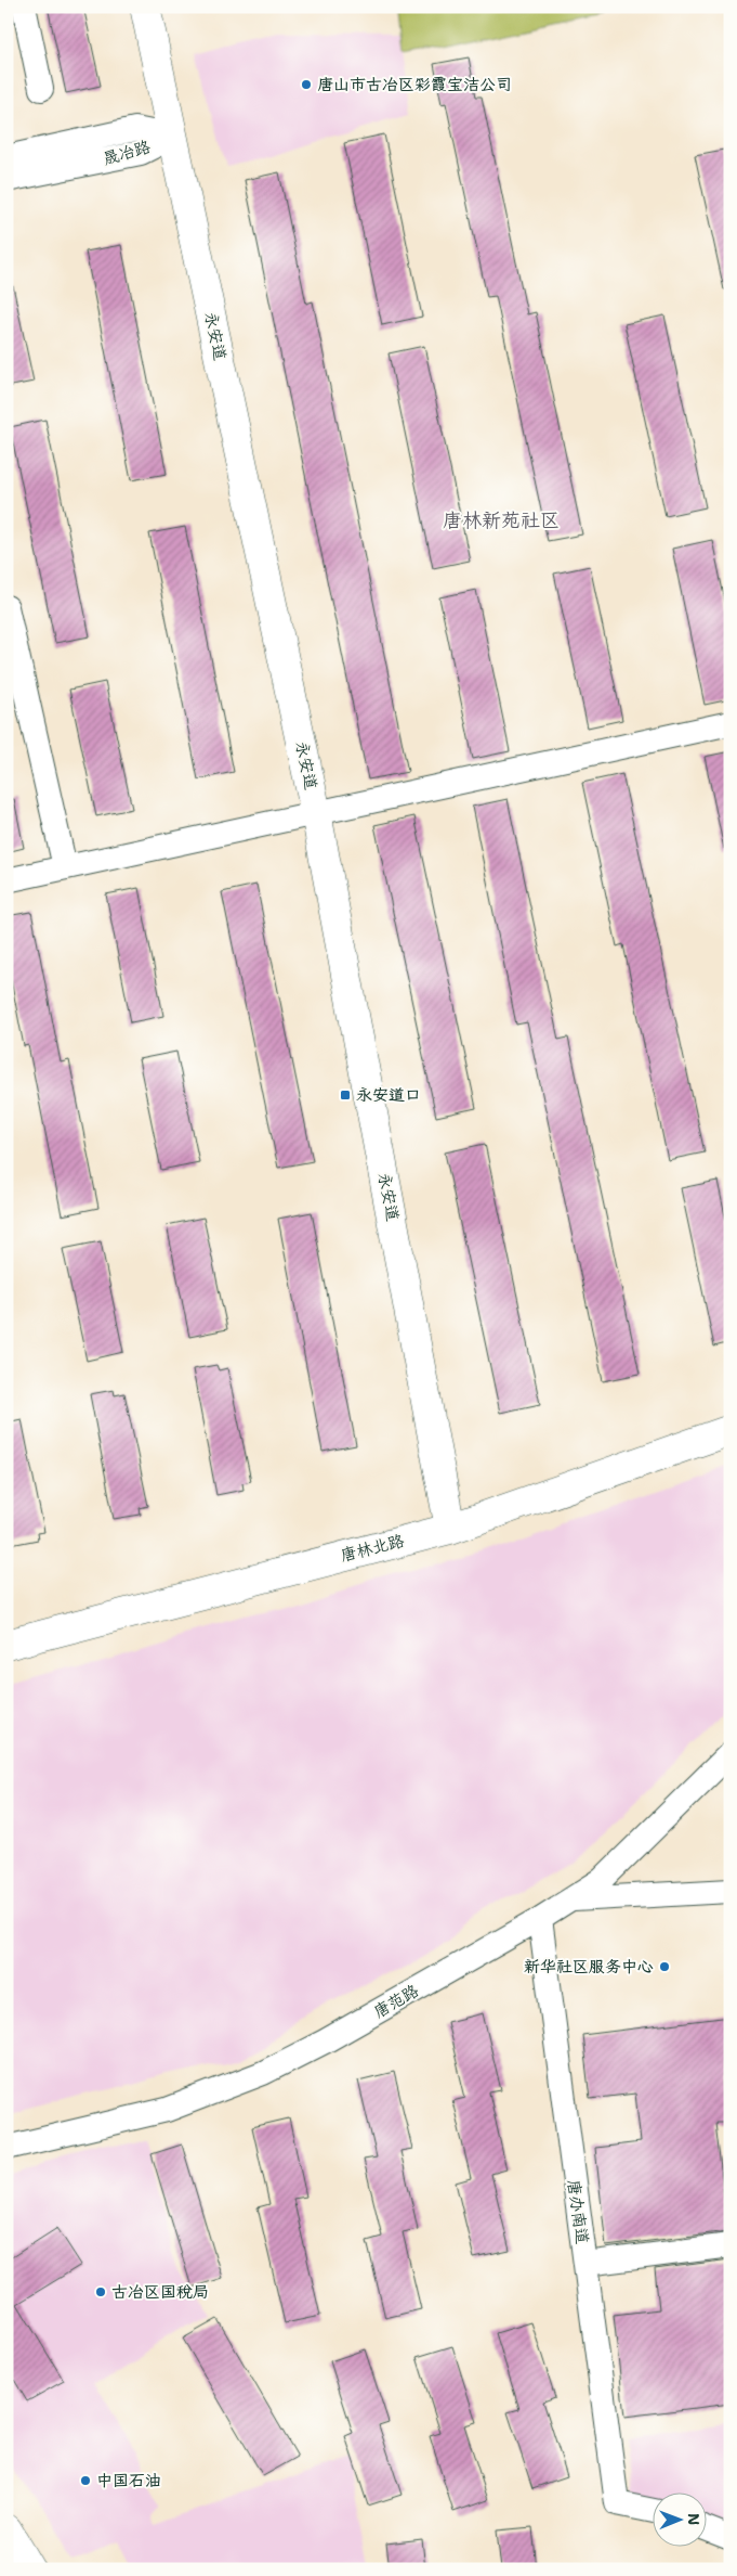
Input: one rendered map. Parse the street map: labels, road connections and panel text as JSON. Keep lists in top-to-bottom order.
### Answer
{
  "streets": {
    "main road": ["永安道", "唐林北路"],
    "street": ["晟冶路", "唐范路", "唐办南道"]
  },
  "crossings": [
    ["晟冶路", "永安道"],
    ["永安道", "唐林北路"],
    ["唐范路", "唐办南道"]
  ],
  "districts": ["唐林新苑社区"],
  "places": {
    "other": [
      "唐山市古冶区彩霞宝洁公司",
      "新华社区服务中心",
      "古冶区国税局",
      "中国石油"
    ],
    "transit": ["永安道口"]
  },
  "north": "right"
}
